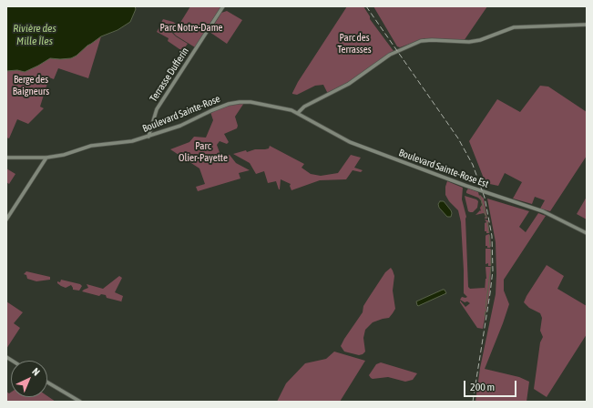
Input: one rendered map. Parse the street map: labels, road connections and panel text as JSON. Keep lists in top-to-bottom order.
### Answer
{
  "streets": {
    "street": ["Terrasse Dufferin", "Boulevard Sainte-Rose", "Boulevard Sainte-Rose Est"]
  },
  "crossings": [
    ["Terrasse Dufferin", "Boulevard Sainte-Rose"],
    ["Boulevard Sainte-Rose", "Boulevard Sainte-Rose Est"]
  ],
  "water": ["Rivière des Mille Îles"],
  "parks": [
    "Parc Notre-Dame",
    "Parc des Terrasses",
    "Berge des Baigneurs",
    "Parc Olier-Payette"
  ],
  "scale_bar": "200 m",
  "north": "top right"
}
